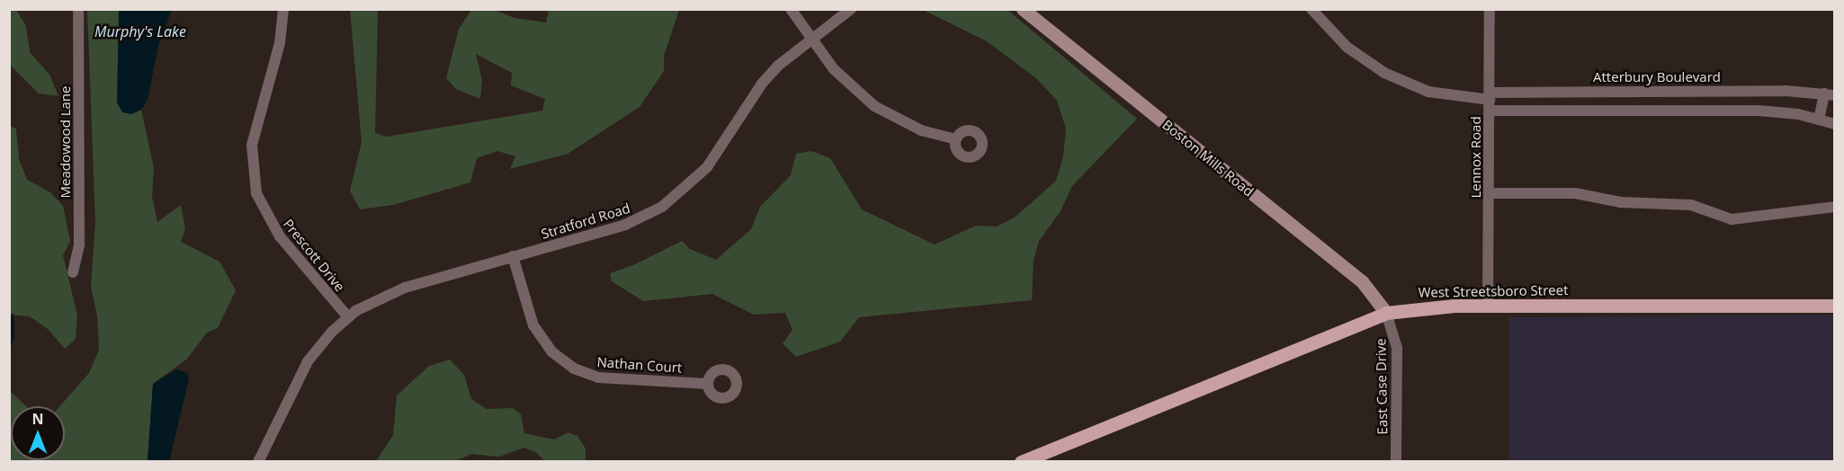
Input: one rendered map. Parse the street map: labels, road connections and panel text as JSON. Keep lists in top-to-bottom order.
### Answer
{
  "streets": {
    "main road": ["West Streetsboro Street"],
    "street": [
      "Atterbury Boulevard",
      "Meadowood Lane",
      "Lennox Road",
      "Boston Mills Road",
      "Stratford Road",
      "Prescott Drive",
      "Nathan Court",
      "East Case Drive"
    ]
  },
  "crossings": [
    ["Atterbury Boulevard", "Lennox Road"],
    ["Lennox Road", "West Streetsboro Street"],
    ["Boston Mills Road", "West Streetsboro Street"],
    ["Boston Mills Road", "East Case Drive"],
    ["Stratford Road", "Prescott Drive"],
    ["Stratford Road", "Nathan Court"],
    ["West Streetsboro Street", "East Case Drive"]
  ],
  "water": ["Murphy's Lake"],
  "north": "top"
}
